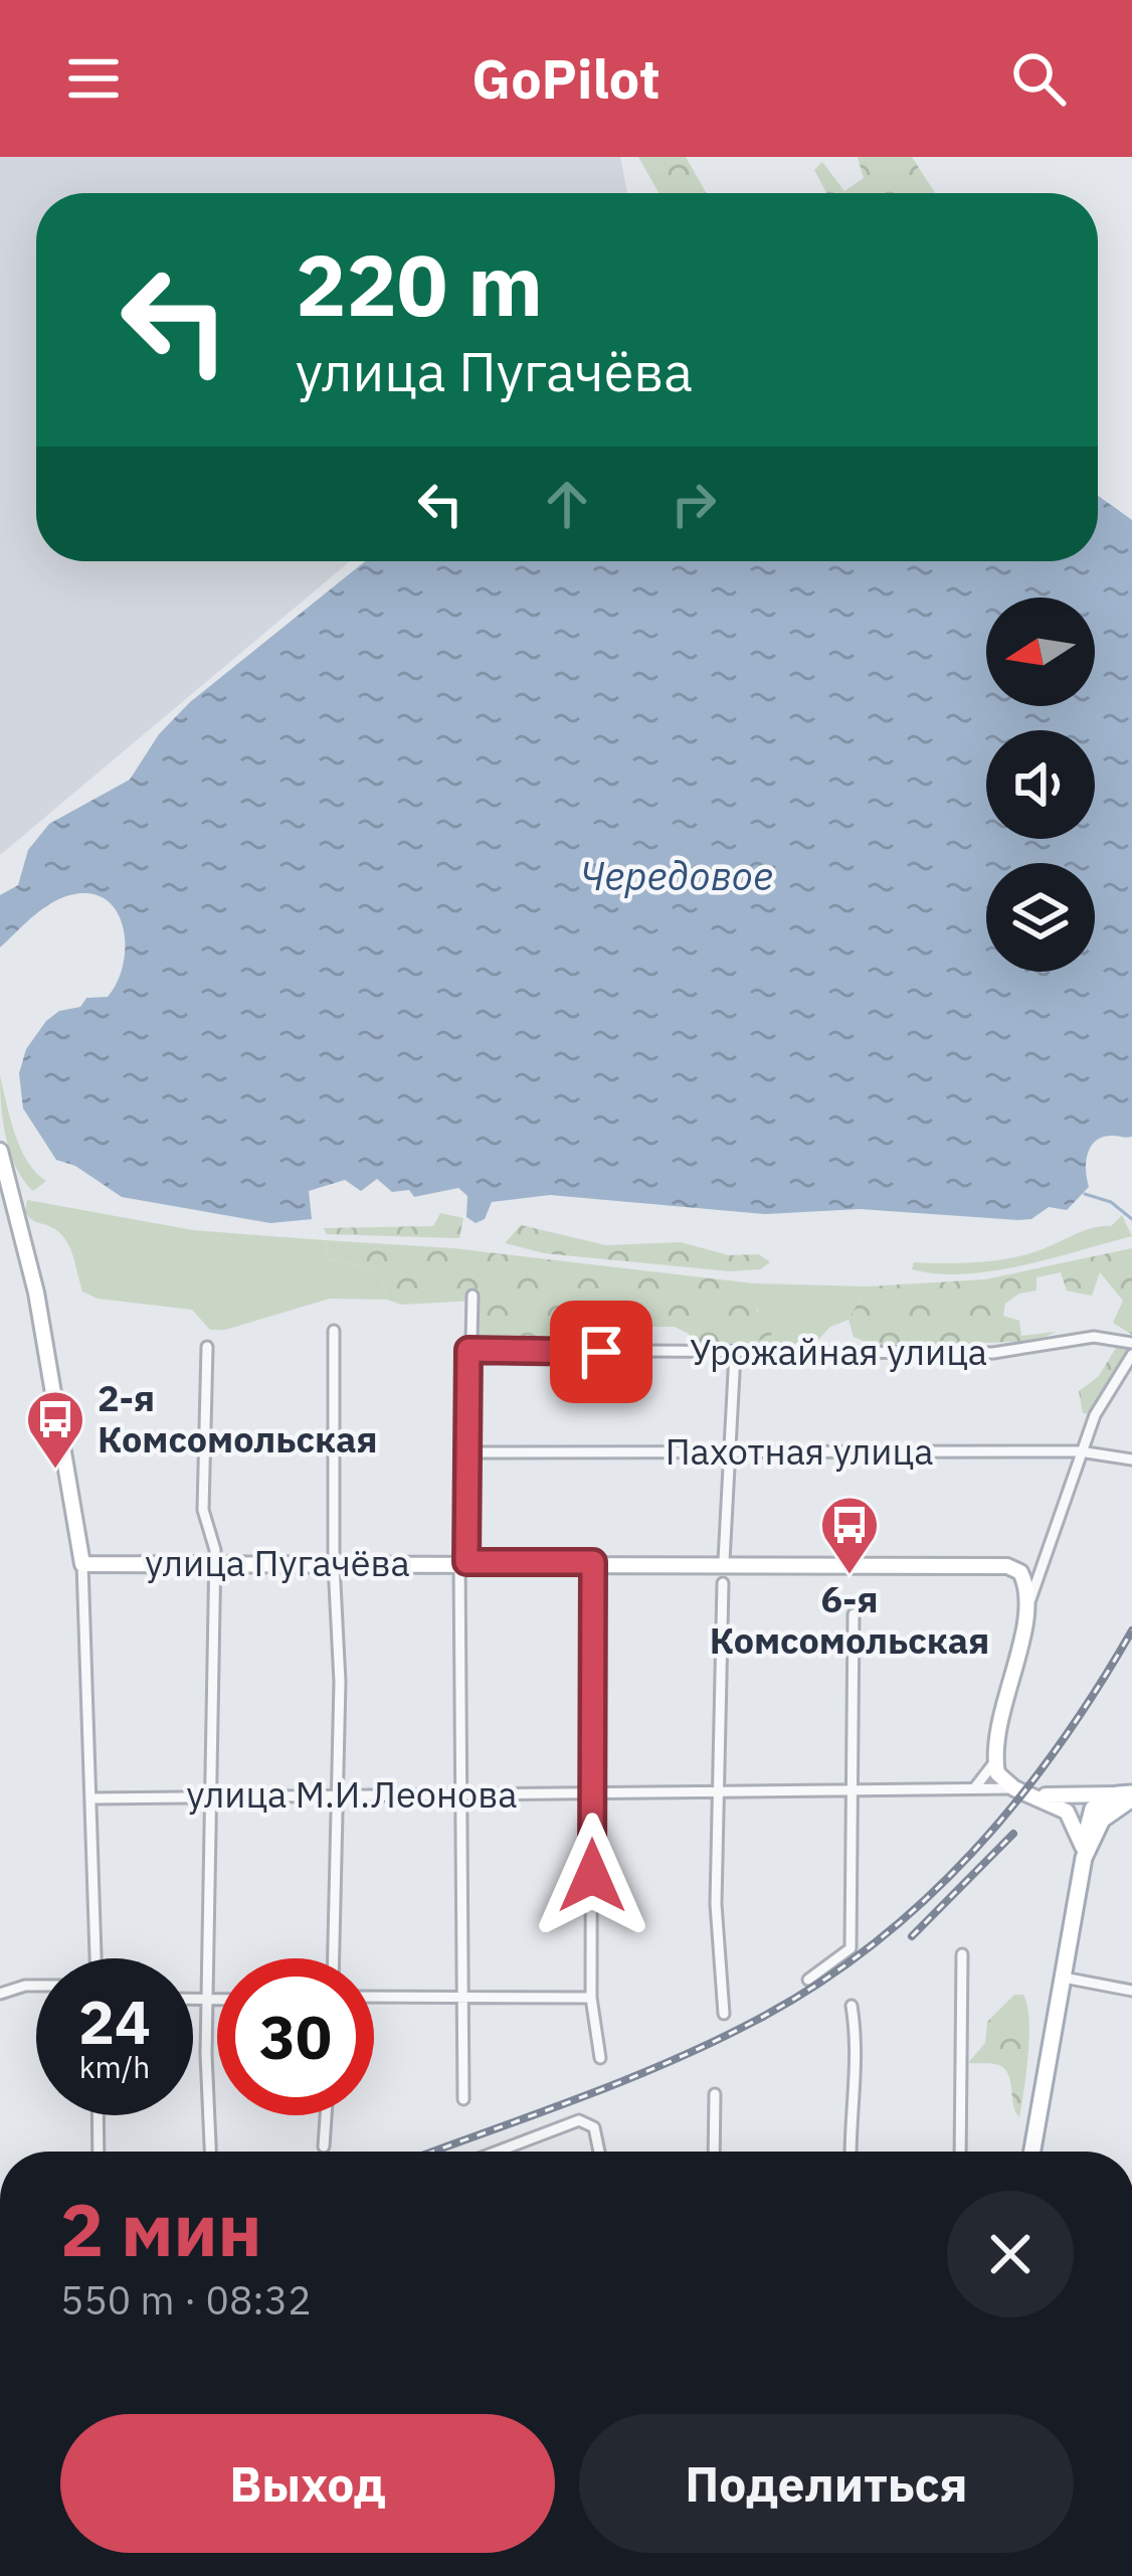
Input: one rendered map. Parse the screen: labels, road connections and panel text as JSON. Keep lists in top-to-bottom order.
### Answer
{
  "streets": {
    "main road": ["улица Пугачёва"],
    "street": ["Урожайная улица", "Пахотная улица", "улица М.И.Леонова"]
  },
  "water": ["Чередовое"],
  "places": {
    "bus stop": ["2-я Комсомольская", "6-я Комсомольская"]
  },
  "north": "left",
  "page": {
    "header": "GoPilot",
    "turn": ["220 m", "улица Пугачёва"],
    "speed": "24 km/h",
    "limit": "30",
    "heading": ["2 мин", "550 m · 08:32"],
    "buttons": ["Выход", "Поделиться"]
  }
}
